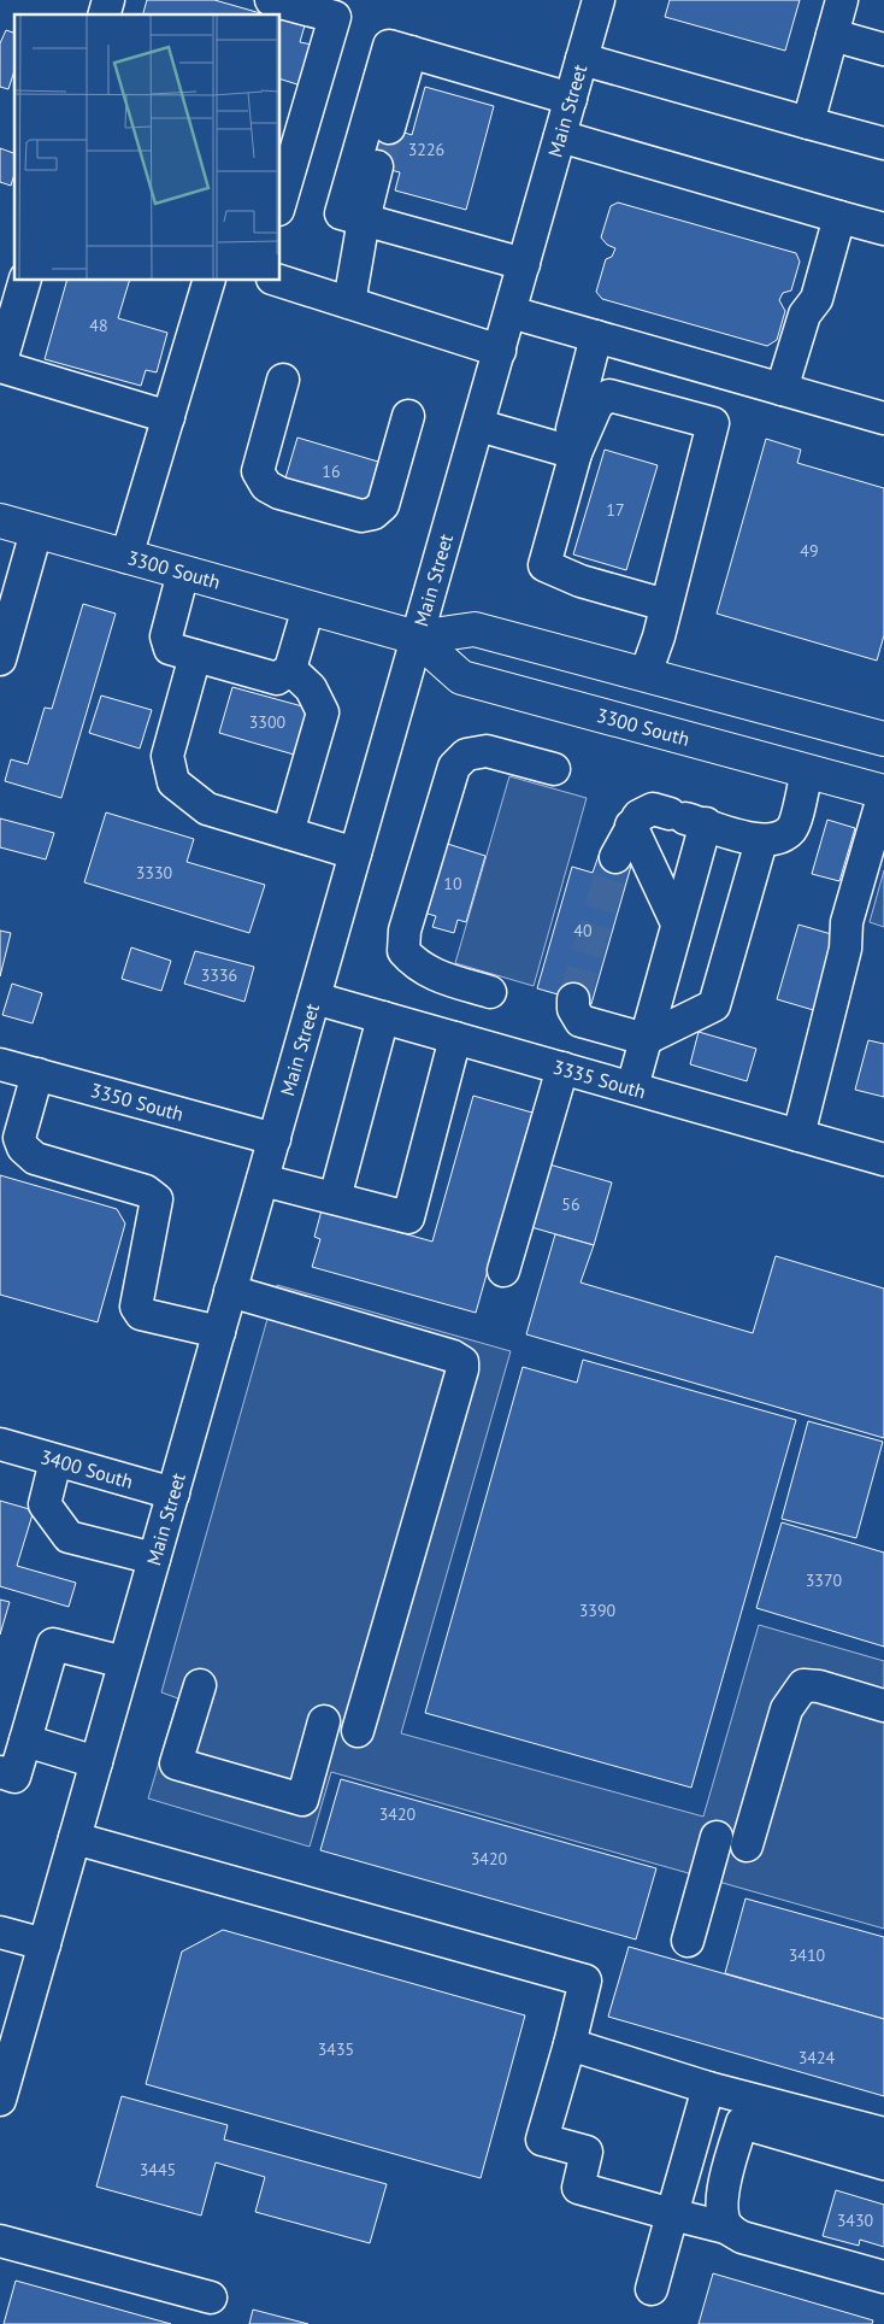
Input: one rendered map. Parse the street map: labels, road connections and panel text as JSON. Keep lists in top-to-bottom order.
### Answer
{
  "streets": {
    "main road": ["3300 South"],
    "street": [
      "Main Street",
      "3335 South",
      "3350 South",
      "3400 South"
    ]
  },
  "crossings": [
    ["Main Street", "3300 South"],
    ["Main Street", "3335 South"],
    ["Main Street", "3350 South"],
    ["Main Street", "3400 South"]
  ],
  "house_numbers": [
    "3226",
    "48",
    "16",
    "17",
    "49",
    "3300",
    "3330",
    "10",
    "40",
    "3336",
    "56",
    "3370",
    "3390",
    "3420",
    "3420",
    "3410",
    "3435",
    "3424",
    "3445",
    "3430"
  ]
}
